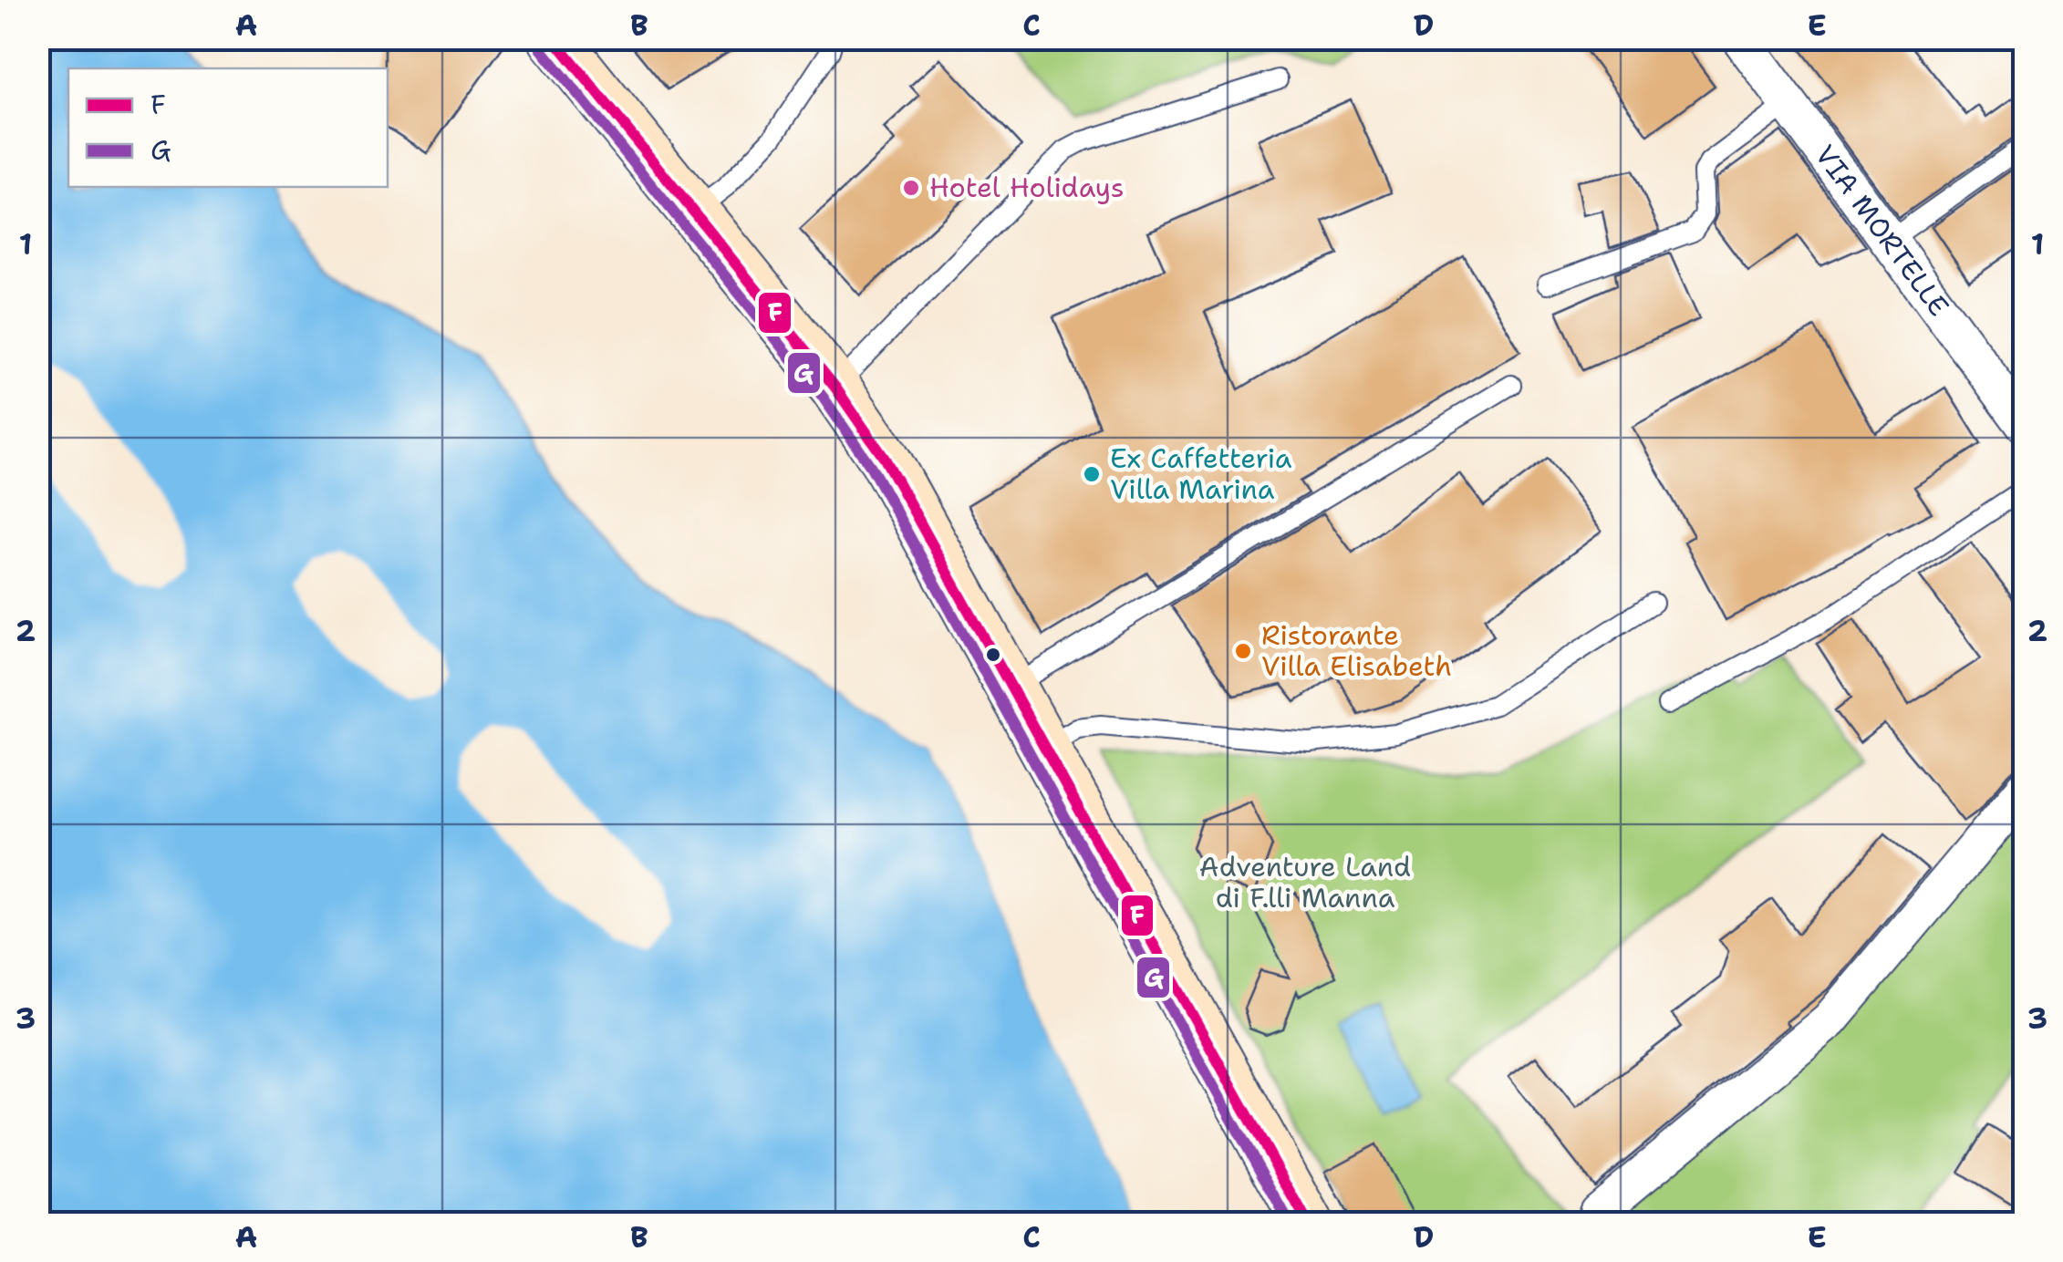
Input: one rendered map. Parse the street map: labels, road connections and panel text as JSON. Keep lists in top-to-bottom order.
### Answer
{
  "streets": {
    "street": ["VIA MORTELLE"]
  },
  "parks": ["Adventure Land di F.lli Manna"],
  "places": ["Hotel Holidays", "Ex Caffetteria Villa Marina", "Ristorante Villa Elisabeth"],
  "lines": ["transit line F", "transit line G"],
  "legend": ["F", "G"],
  "grid": {
    "columns": [
      "A",
      "B",
      "C",
      "D",
      "E"
    ],
    "rows": ["1", "2", "3"]
  }
}
